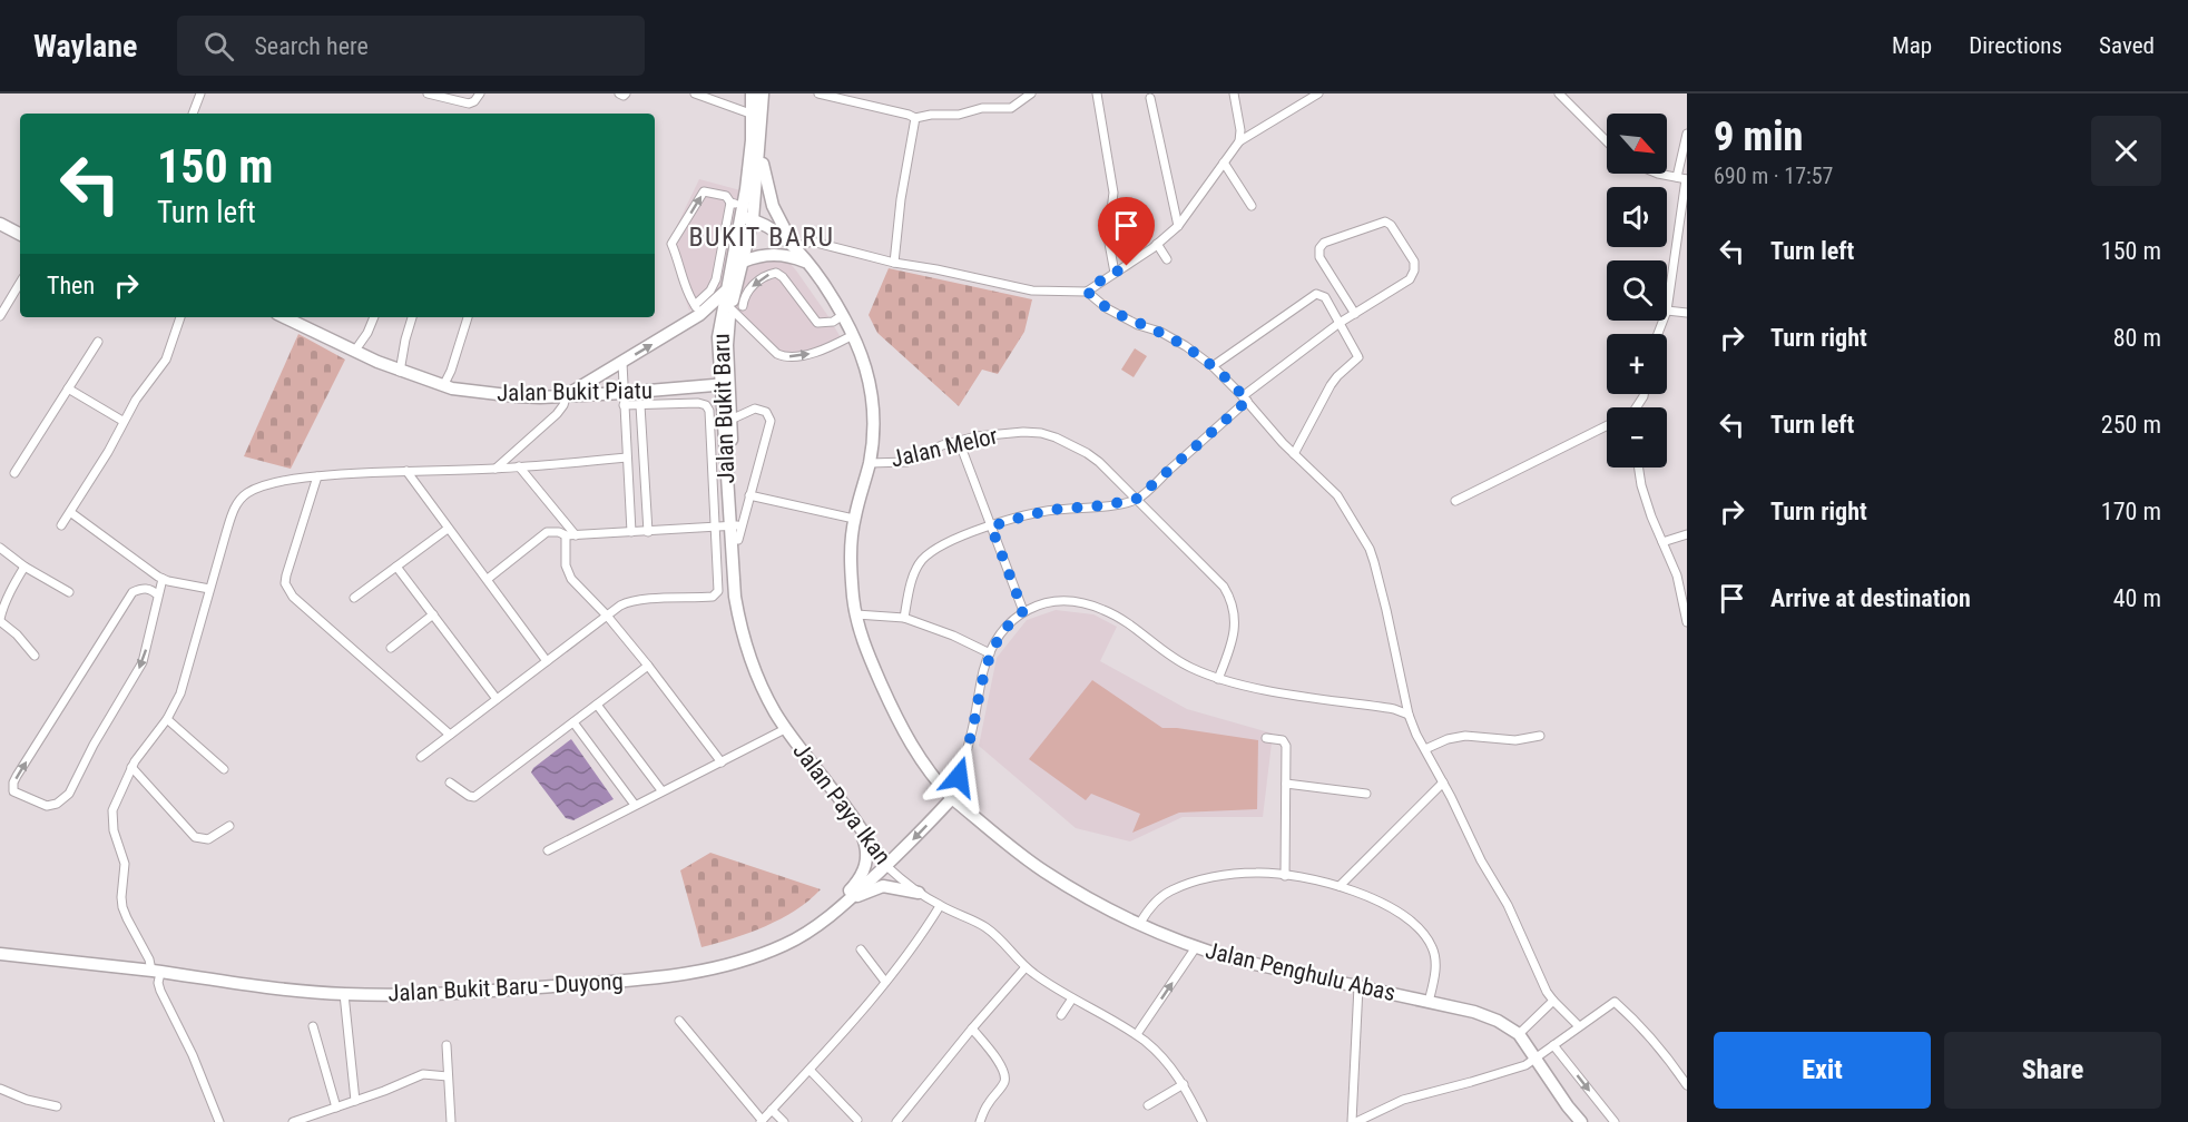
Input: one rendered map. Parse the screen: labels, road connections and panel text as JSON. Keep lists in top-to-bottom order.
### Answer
{
  "streets": {
    "main road": [
      "Jalan Bukit Piatu",
      "Jalan Bukit Baru",
      "Jalan Paya Ikan",
      "Jalan Penghulu Abas",
      "Jalan Bukit Baru - Duyong"
    ],
    "street": ["Jalan Melor"]
  },
  "crossings": [
    ["Jalan Bukit Piatu", "Jalan Bukit Baru"],
    ["Jalan Bukit Baru", "Jalan Paya Ikan"],
    ["Jalan Bukit Baru", "Jalan Penghulu Abas"],
    ["Jalan Melor", "Jalan Penghulu Abas"],
    ["Jalan Paya Ikan", "Jalan Bukit Baru - Duyong"],
    ["Jalan Penghulu Abas", "Jalan Bukit Baru - Duyong"]
  ],
  "districts": ["BUKIT BARU"],
  "north": "bottom right",
  "page": {
    "header": "Waylane",
    "search": "Search here",
    "nav": ["Map", "Directions", "Saved"],
    "heading": ["9 min", "690 m · 17:57"],
    "map_buttons": ["+", "−"],
    "turn": ["150 m", "Turn left"],
    "list": [
      {
        "name": "Turn left",
        "value": "150 m"
      },
      {
        "name": "Turn right",
        "value": "80 m"
      },
      {
        "name": "Turn left",
        "value": "250 m"
      },
      {
        "name": "Turn right",
        "value": "170 m"
      },
      {
        "name": "Arrive at destination",
        "value": "40 m"
      }
    ],
    "then": "Then",
    "buttons": ["Exit", "Share"]
  }
}
